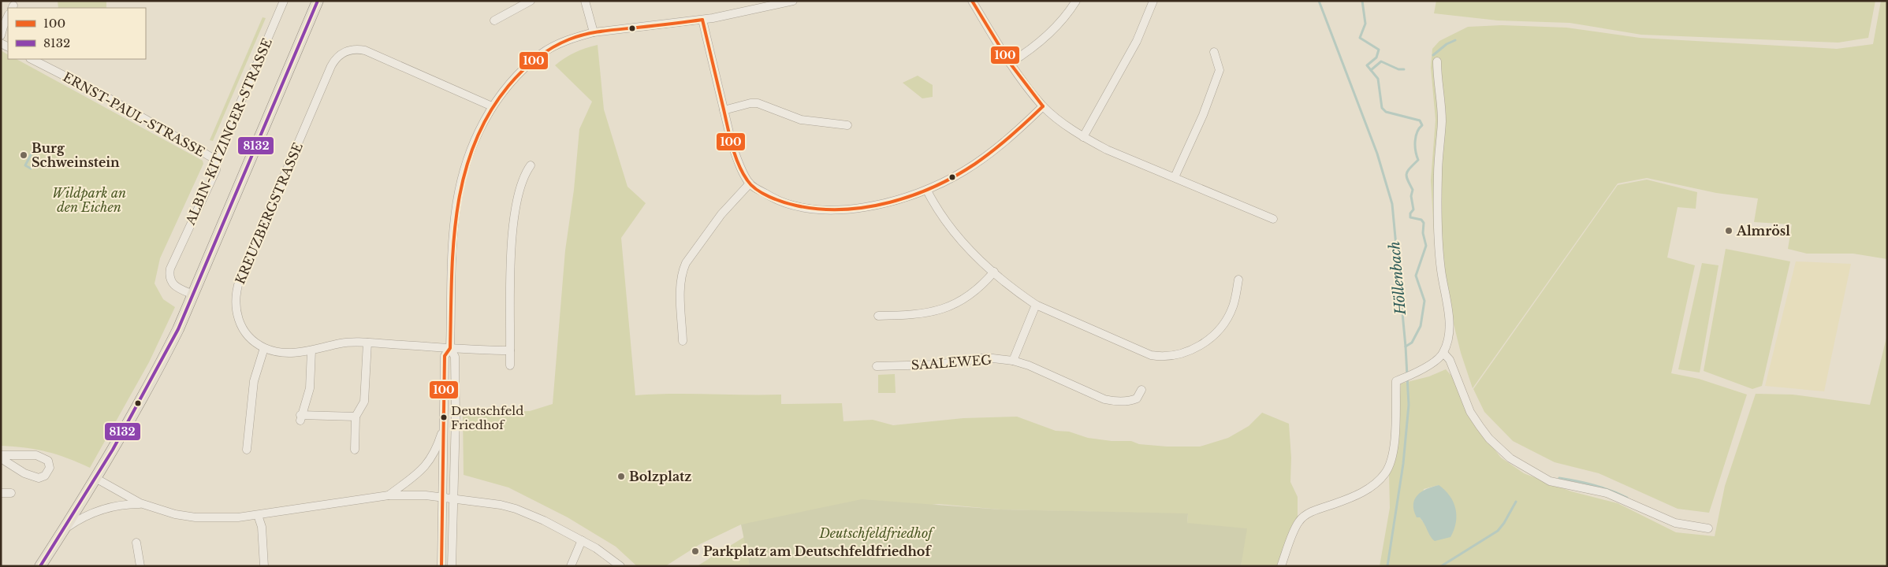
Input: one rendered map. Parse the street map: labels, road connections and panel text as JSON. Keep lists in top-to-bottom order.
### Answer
{
  "streets": {
    "street": [
      "ERNST-PAUL-STRASSE",
      "ALBIN-KITZINGER-STRASSE",
      "KREUZBERGSTRASSE",
      "SAALEWEG"
    ]
  },
  "crossings": [
    ["ERNST-PAUL-STRASSE", "ALBIN-KITZINGER-STRASSE"]
  ],
  "water": ["Höllenbach"],
  "parks": ["Wildpark an den Eichen", "Deutschfeldfriedhof"],
  "places": [
    "Burg Schweinstein",
    "Almrösl",
    "Deutschfeld Friedhof",
    "Bolzplatz",
    "Parkplatz am Deutschfeldfriedhof"
  ],
  "lines": ["transit line 100", "transit line 8132"],
  "legend": ["100", "8132"]
}
